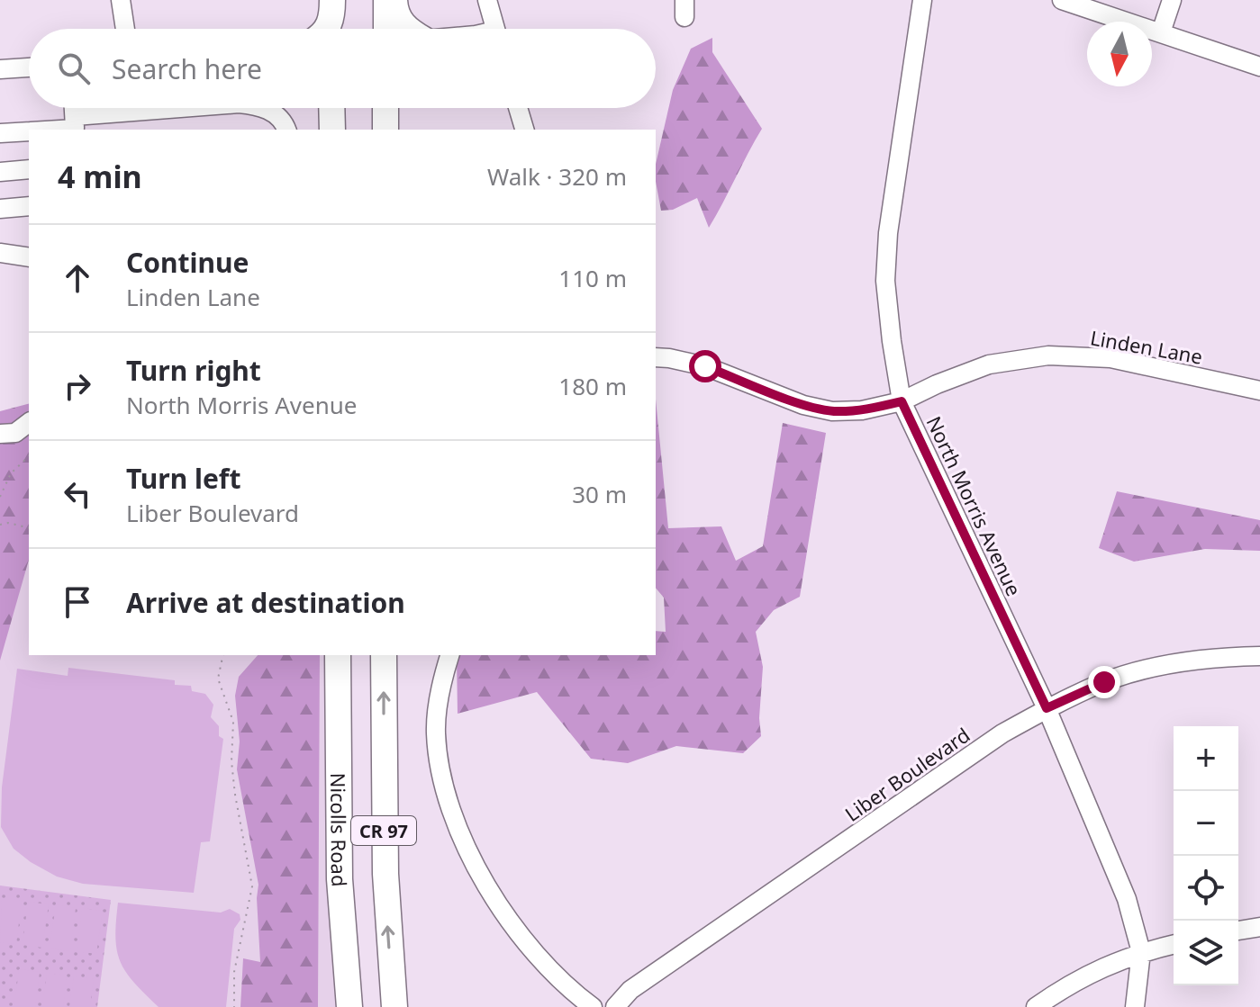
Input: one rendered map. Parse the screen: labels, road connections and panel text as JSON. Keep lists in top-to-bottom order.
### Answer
{
  "streets": {
    "highway": ["Nicolls Road", "CR 97"],
    "street": ["Linden Lane", "North Morris Avenue", "Liber Boulevard"]
  },
  "crossings": [
    ["Linden Lane", "North Morris Avenue"],
    ["North Morris Avenue", "Liber Boulevard"]
  ],
  "north": "bottom",
  "page": {
    "search": "Search here",
    "heading": ["4 min", "Walk · 320 m"],
    "list": [
      ["Continue", "Linden Lane", "110 m"],
      ["Turn right", "North Morris Avenue", "180 m"],
      ["Turn left", "Liber Boulevard", "30 m"],
      "Arrive at destination"
    ],
    "map_buttons": ["+", "−"]
  }
}
